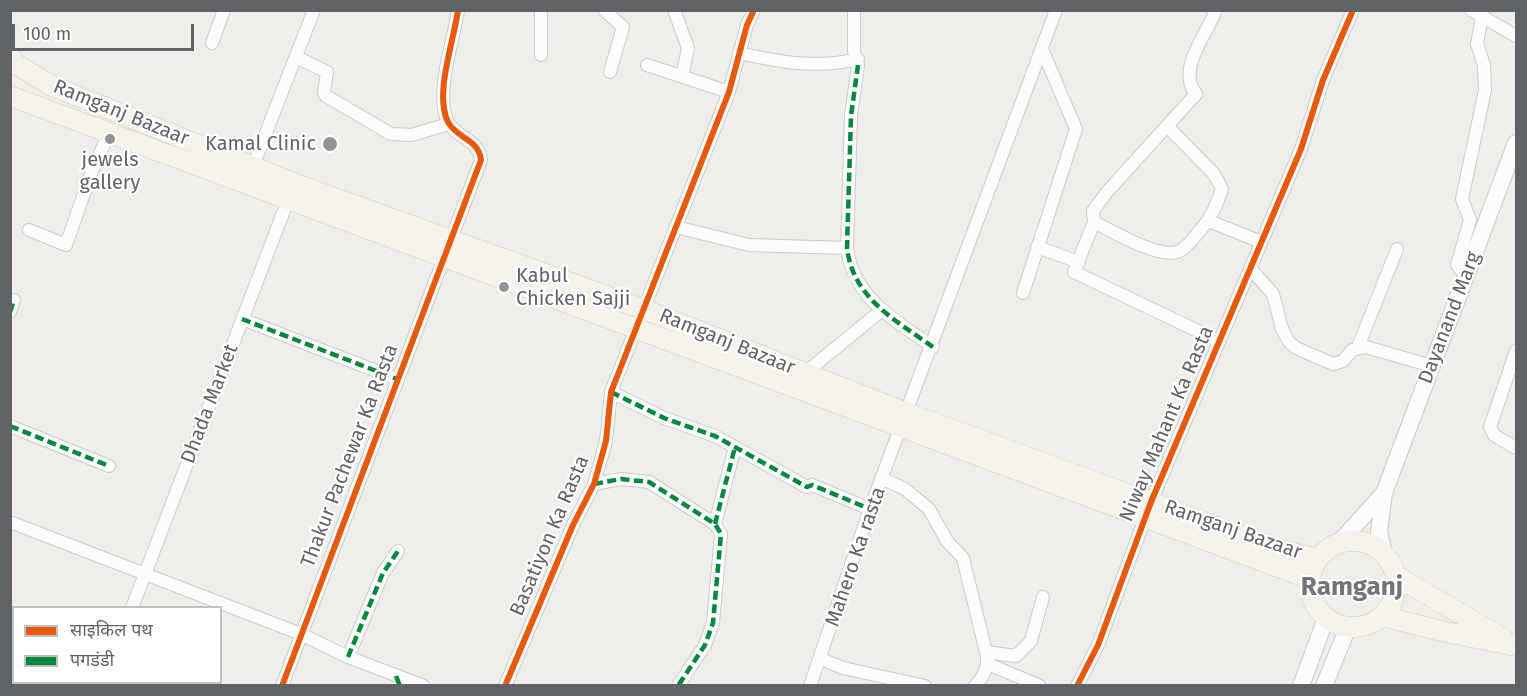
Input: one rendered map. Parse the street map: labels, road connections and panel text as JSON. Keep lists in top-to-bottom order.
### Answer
{
  "streets": {
    "main road": ["Ramganj Bazaar"],
    "street": [
      "Dayanand Marg",
      "Dhada Market",
      "Niway Mahant Ka Rasta",
      "Thakur Pachewar Ka Rasta",
      "Basatiyon Ka Rasta",
      "Mahero Ka rasta"
    ]
  },
  "crossings": [
    ["Ramganj Bazaar", "Dhada Market"],
    ["Ramganj Bazaar", "Niway Mahant Ka Rasta"],
    ["Ramganj Bazaar", "Thakur Pachewar Ka Rasta"],
    ["Ramganj Bazaar", "Basatiyon Ka Rasta"],
    ["Ramganj Bazaar", "Mahero Ka rasta"]
  ],
  "districts": ["Ramganj"],
  "places": ["jewels gallery", "Kamal Clinic", "Kabul Chicken Sajji"],
  "legend": ["साइकिल पथ", "पगडंडी"],
  "scale_bar": "100 m"
}
